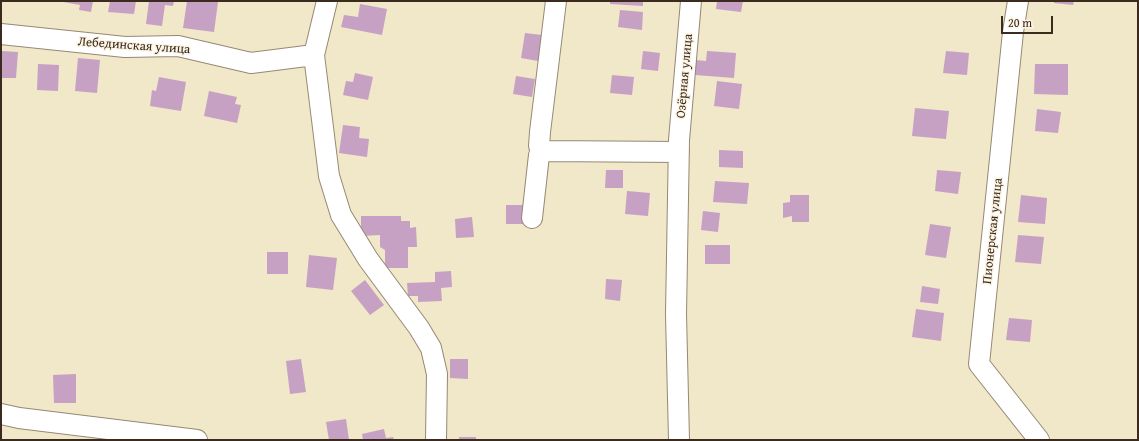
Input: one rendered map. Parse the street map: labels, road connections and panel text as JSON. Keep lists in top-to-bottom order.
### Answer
{
  "streets": {
    "street": ["Лебединская улица", "Озёрная улица", "Пионерская улица"]
  },
  "scale_bar": "20 m"
}
